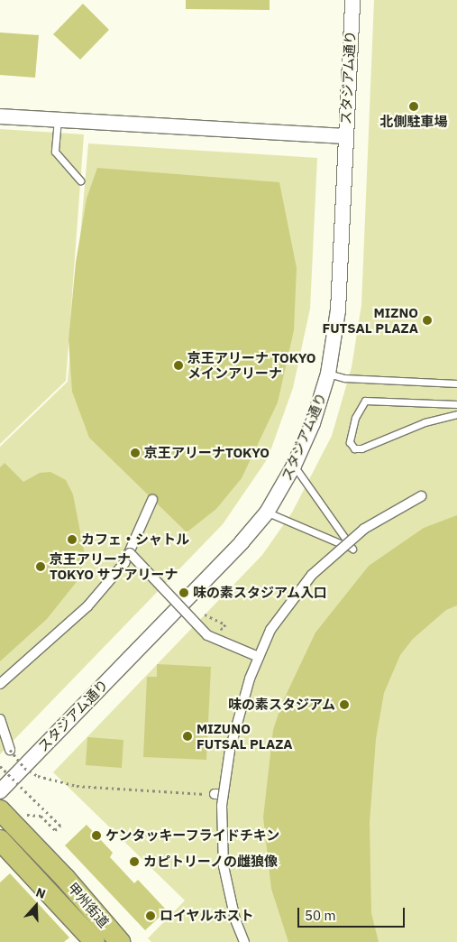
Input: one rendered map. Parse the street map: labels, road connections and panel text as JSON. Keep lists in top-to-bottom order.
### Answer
{
  "streets": {
    "highway": ["甲州街道"],
    "street": ["スタジアム通り"]
  },
  "places": [
    "北側駐車場",
    "MIZNO FUTSAL PLAZA",
    "京王アリーナ TOKYO メインアリーナ",
    "京王アリーナTOKYO",
    "カフェ・シャトル",
    "京王アリーナ TOKYO サブアリーナ",
    "味の素スタジアム入口",
    "味の素スタジアム",
    "MIZUNO FUTSAL PLAZA",
    "ケンタッキーフライドチキン",
    "カピトリーノの雌狼像",
    "ロイヤルホスト"
  ],
  "scale_bar": "50 m",
  "north": "top"
}
